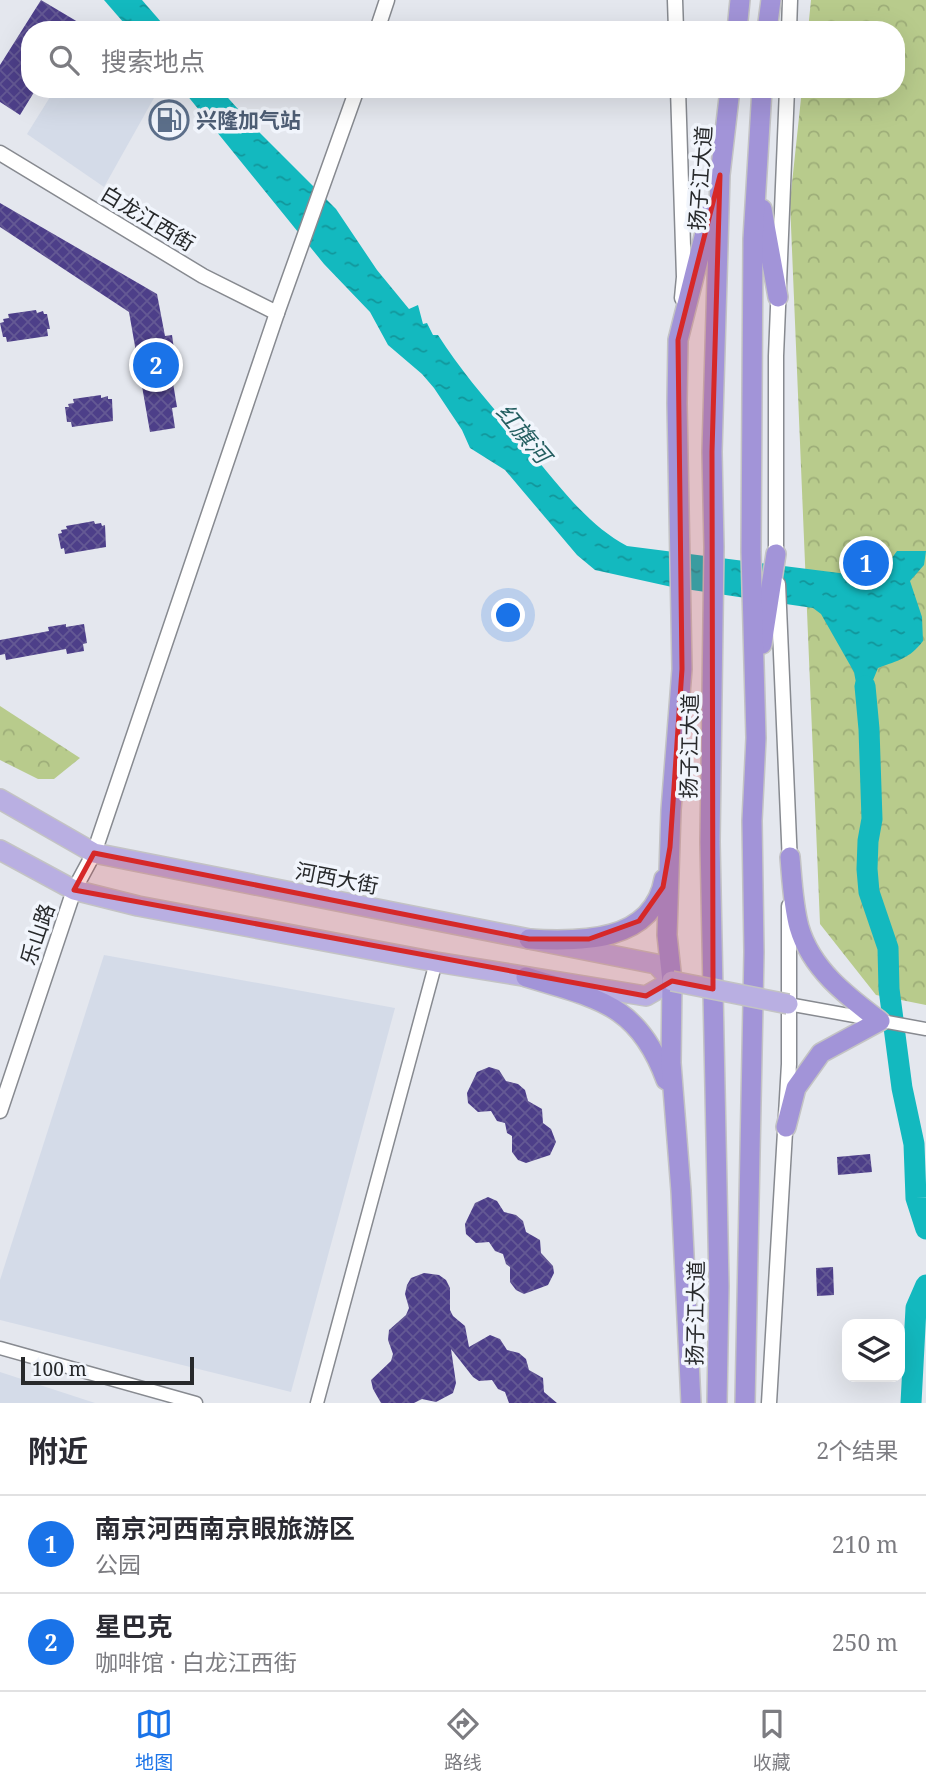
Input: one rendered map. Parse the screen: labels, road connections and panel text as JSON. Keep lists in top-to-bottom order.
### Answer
{
  "streets": {
    "highway": ["扬子江大道"],
    "main road": ["河西大街"],
    "street": ["白龙江西街", "乐山路"]
  },
  "crossings": [
    ["白龙江西街", "乐山路"],
    ["河西大街", "乐山路"]
  ],
  "water": ["红旗河"],
  "places": {
    "fuel station": ["兴隆加气站"]
  },
  "scale_bar": "100 m",
  "page": {
    "search": "搜索地点",
    "pins": ["2", "1"],
    "scale": "100 m",
    "heading": ["附近", "2个结果"],
    "list": [
      {
        "mark": "1",
        "name": "南京河西南京眼旅游区",
        "note": "公园",
        "value": "210 m"
      },
      {
        "mark": "2",
        "name": "星巴克",
        "note": "咖啡馆 · 白龙江西街",
        "value": "250 m"
      }
    ],
    "nav": ["地图", "路线", "收藏"]
  }
}
